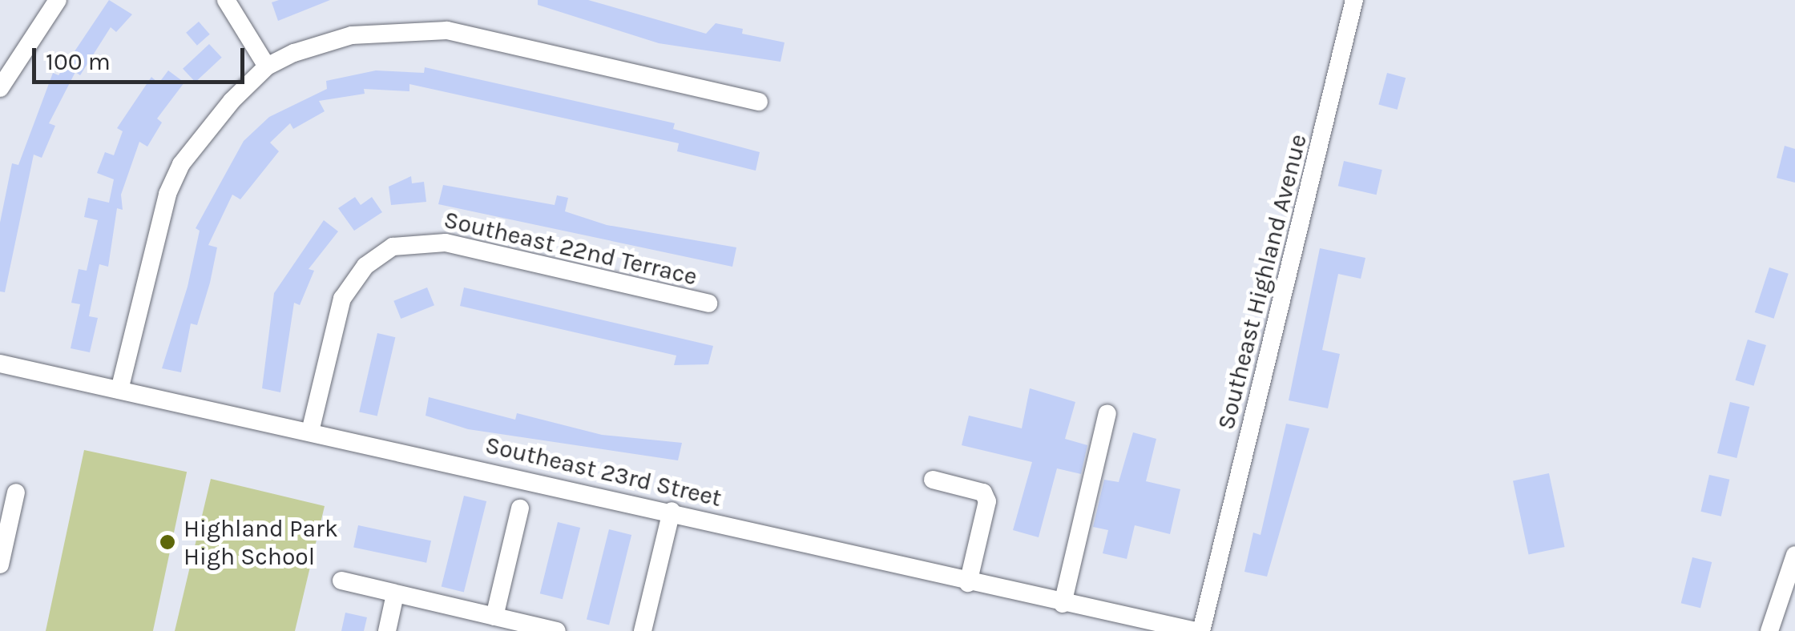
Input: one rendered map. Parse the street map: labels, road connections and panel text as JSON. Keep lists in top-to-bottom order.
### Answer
{
  "streets": {
    "street": ["Southeast 22nd Terrace", "Southeast Highland Avenue", "Southeast 23rd Street"]
  },
  "crossings": [
    ["Southeast 22nd Terrace", "Southeast 23rd Street"],
    ["Southeast Highland Avenue", "Southeast 23rd Street"]
  ],
  "places": ["Highland Park High School"],
  "scale_bar": "100 m"
}
